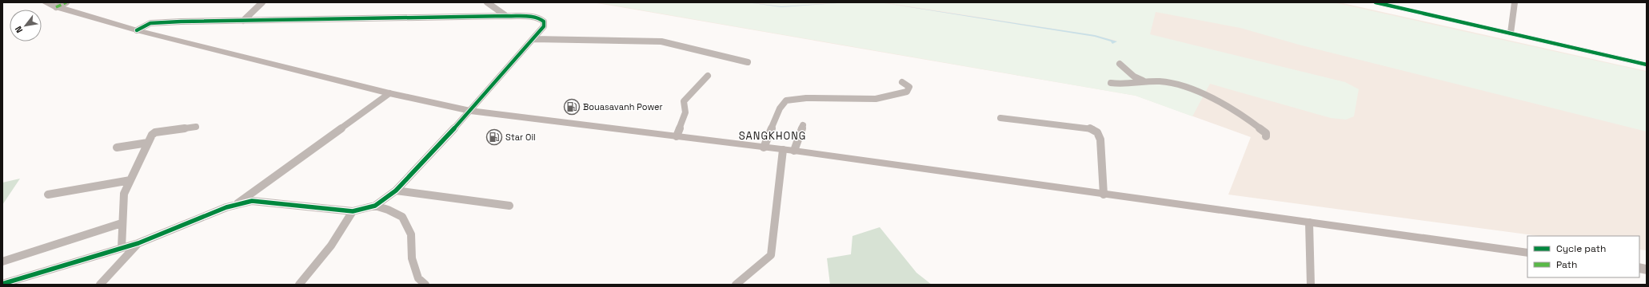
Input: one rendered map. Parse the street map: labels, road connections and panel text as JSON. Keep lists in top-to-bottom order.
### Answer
{
  "districts": ["SANGKHONG"],
  "places": {
    "fuel station": ["Bouasavanh Power", "Star Oil"]
  },
  "legend": ["Cycle path", "Path"],
  "north": "bottom left"
}
